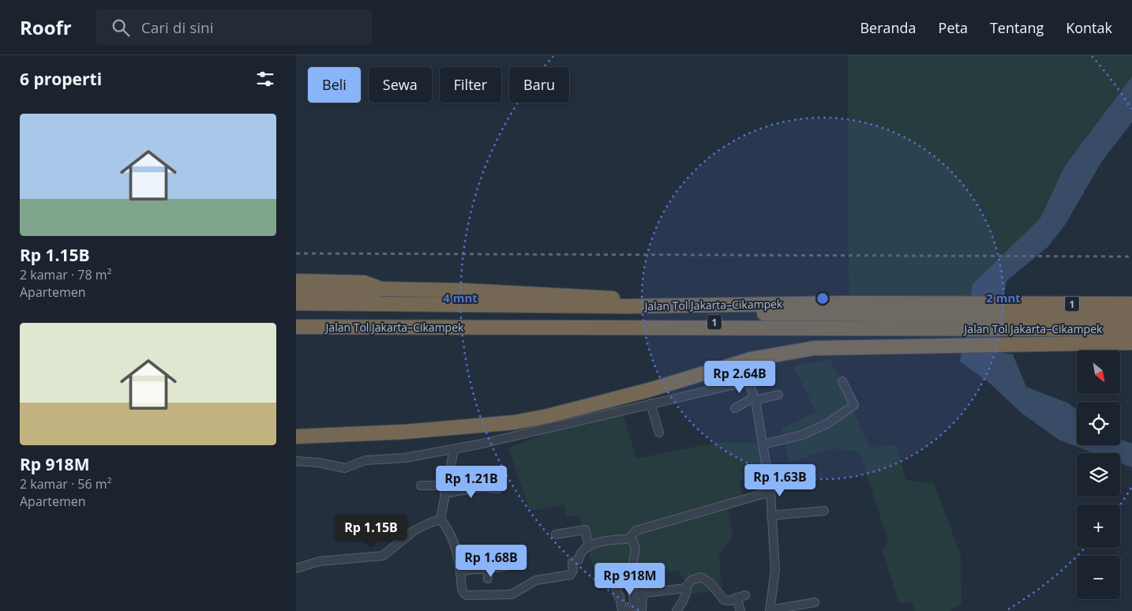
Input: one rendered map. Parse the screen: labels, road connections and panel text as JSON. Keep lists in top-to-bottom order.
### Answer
{
  "streets": {
    "highway": ["1", "Jalan Tol Jakarta–Cikampek"]
  },
  "north": "bottom right",
  "page": {
    "header": "Roofr",
    "search": "Cari di sini",
    "nav": [
      "Beranda",
      "Peta",
      "Tentang",
      "Kontak"
    ],
    "heading": "6 properti",
    "chip": [
      "Beli",
      "Sewa",
      "Filter",
      "Baru"
    ],
    "list": [
      {
        "name": "Rp 1.15B",
        "note": "2 kamar · 78 m² · Apartemen"
      },
      {
        "name": "Rp 918M",
        "note": "2 kamar · 56 m² · Apartemen"
      }
    ],
    "map_buttons": ["+", "−"],
    "price": [
      "Rp 2.64B",
      "Rp 1.63B",
      "Rp 1.21B",
      "Rp 1.15B",
      "Rp 1.68B",
      "Rp 918M"
    ]
  },
  "rings": ["2 mnt", "4 mnt"]
}
